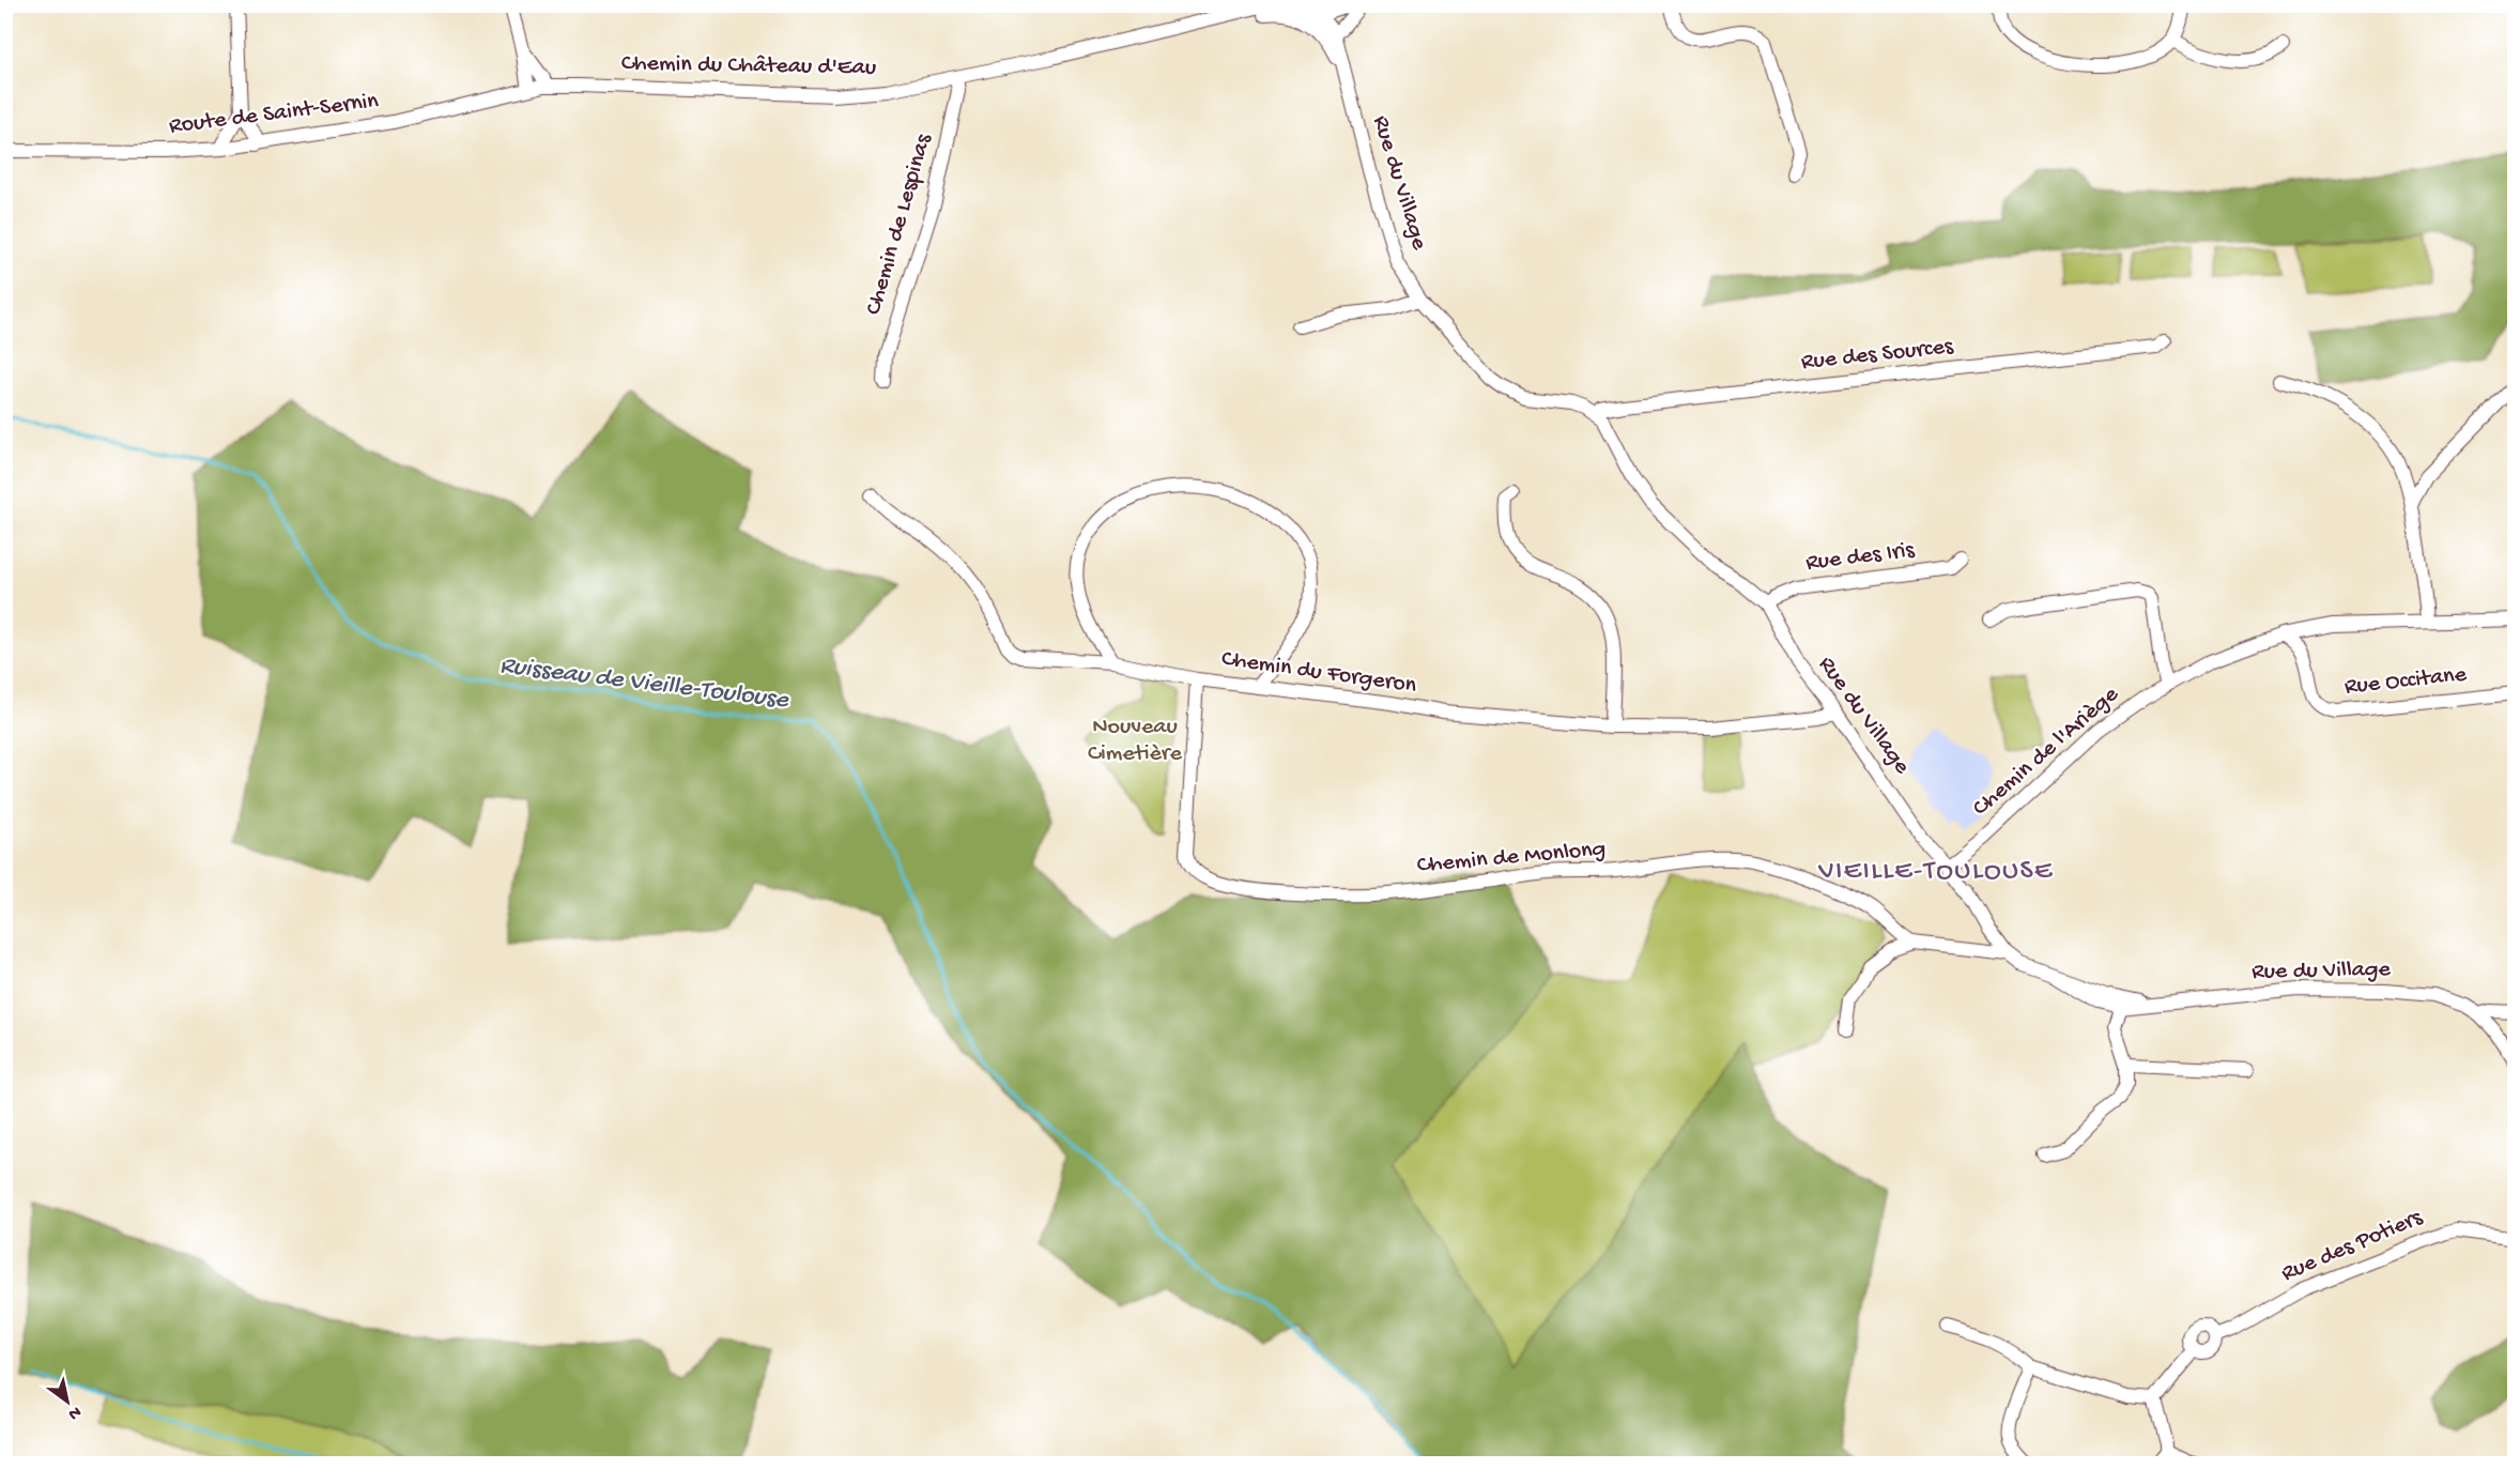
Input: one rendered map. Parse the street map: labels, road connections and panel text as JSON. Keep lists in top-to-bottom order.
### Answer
{
  "streets": {
    "street": [
      "Chemin du Château d'Eau",
      "Route de Saint-Sernin",
      "Rue du Village",
      "Chemin de Lespinas",
      "Rue des Sources",
      "Rue des Iris",
      "Chemin du Forgeron",
      "Rue Occitane",
      "Chemin de l'Ariège",
      "Chemin de Monlong",
      "Rue des Potiers"
    ]
  },
  "crossings": [
    ["Chemin du Château d'Eau", "Route de Saint-Sernin"],
    ["Chemin du Château d'Eau", "Rue du Village"],
    ["Chemin du Château d'Eau", "Chemin de Lespinas"],
    ["Rue du Village", "Rue des Sources"],
    ["Rue du Village", "Rue des Iris"],
    ["Rue du Village", "Chemin du Forgeron"],
    ["Rue du Village", "Chemin de l'Ariège"],
    ["Chemin du Forgeron", "Chemin de Monlong"]
  ],
  "districts": ["VIEILLE-TOULOUSE"],
  "water": ["Ruisseau de Vieille-Toulouse"],
  "parks": ["Nouveau Cimetière"],
  "north": "bottom right"
}
